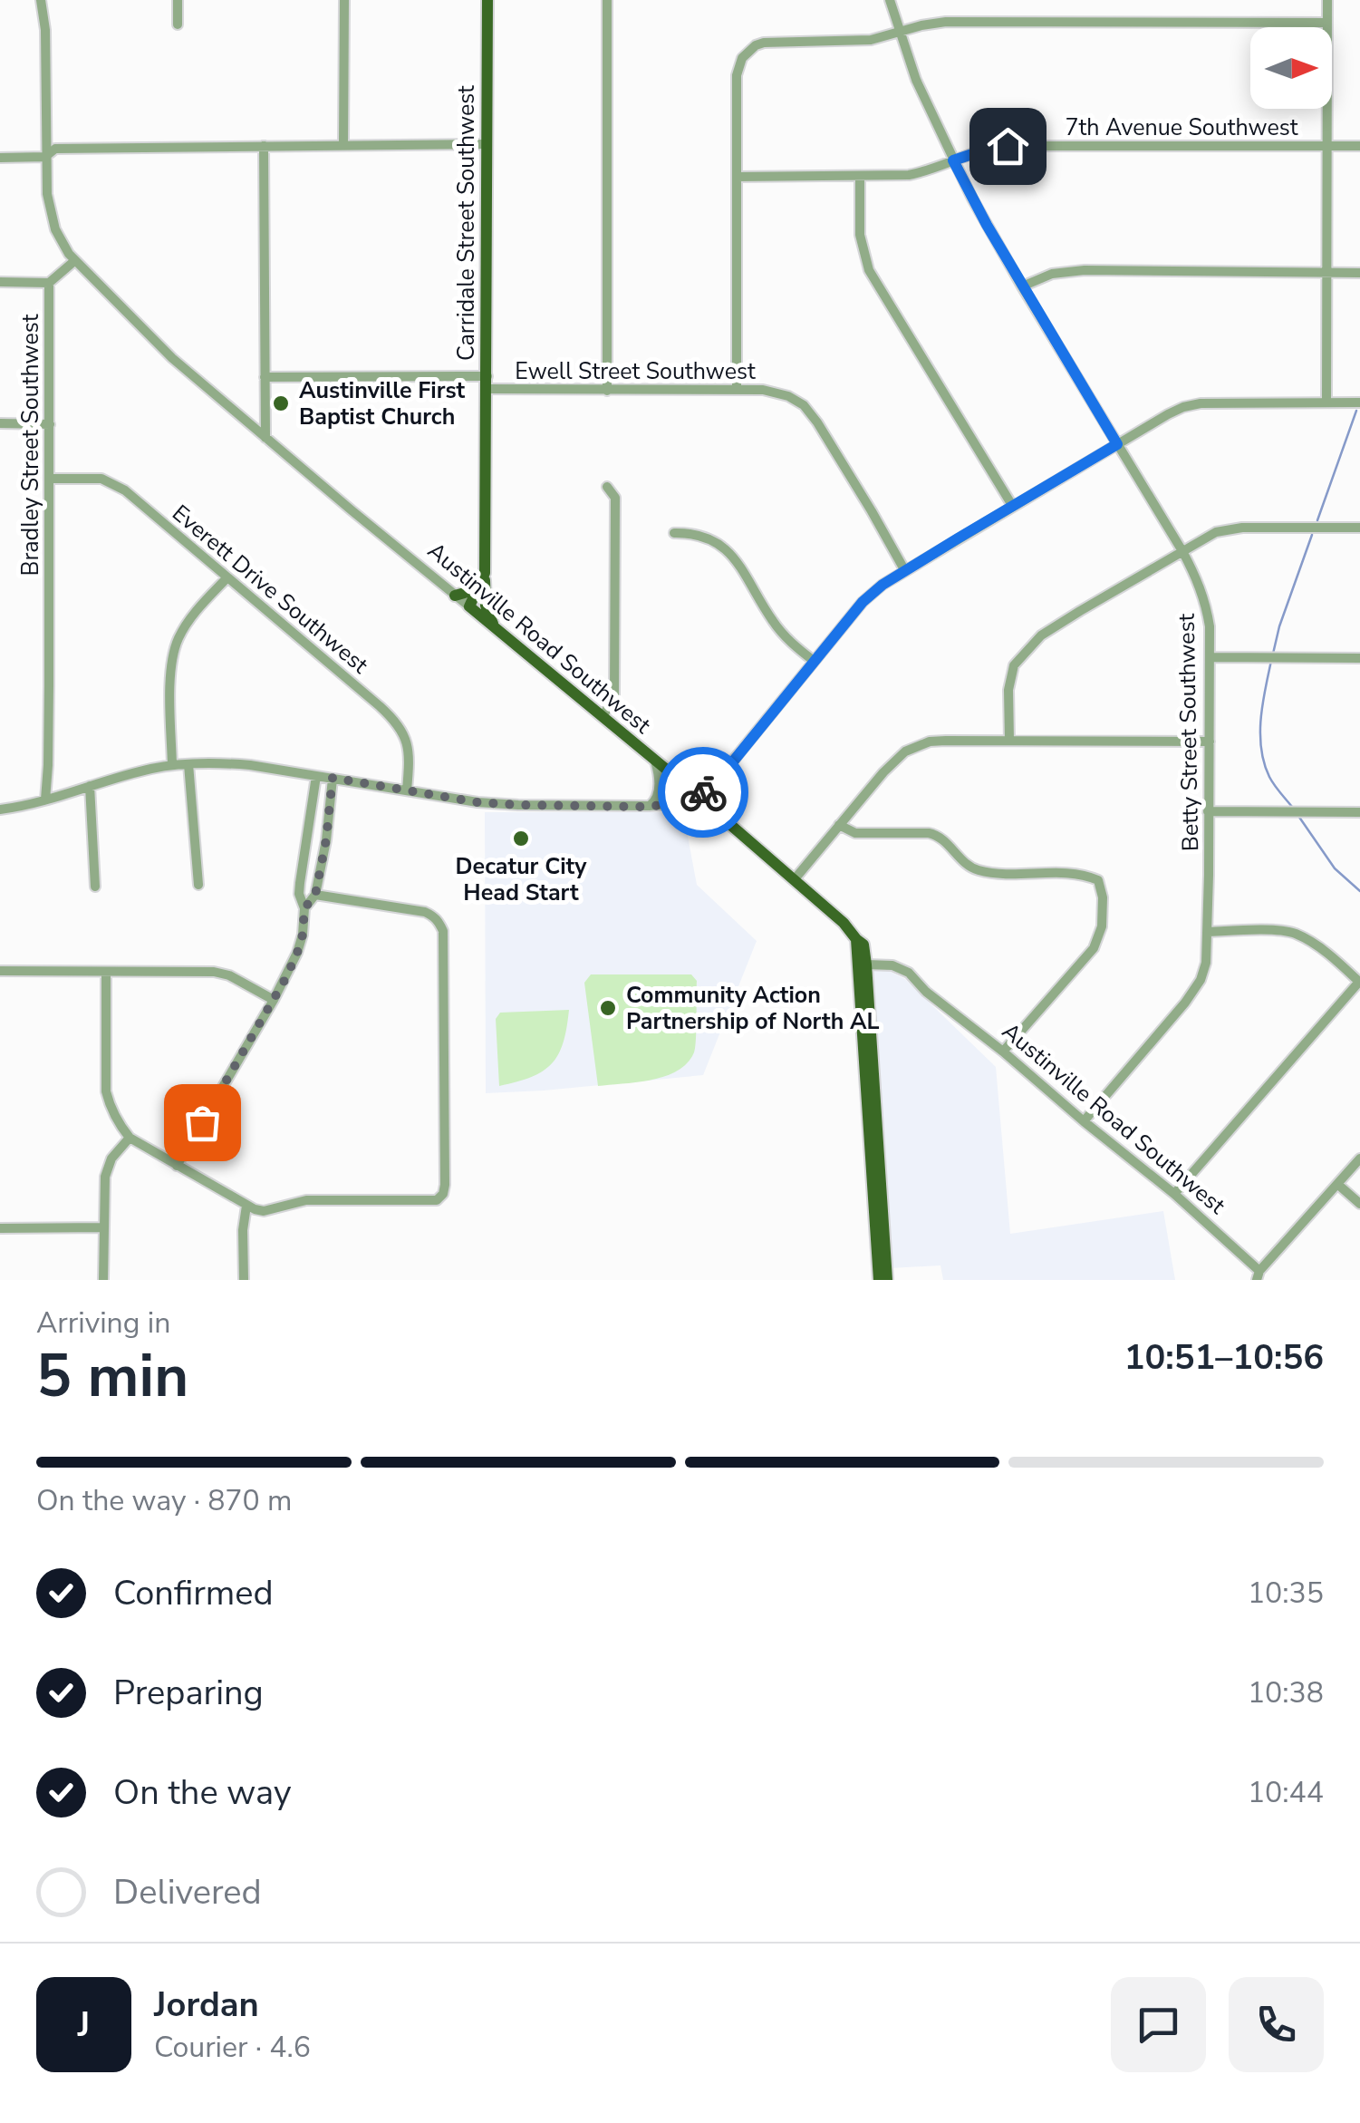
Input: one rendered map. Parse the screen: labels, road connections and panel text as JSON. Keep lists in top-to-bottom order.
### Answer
{
  "streets": {
    "main road": ["Carridale Street Southwest", "Austinville Road Southwest"],
    "street": [
      "7th Avenue Southwest",
      "Ewell Street Southwest",
      "Bradley Street Southwest",
      "Everett Drive Southwest",
      "Betty Street Southwest"
    ]
  },
  "crossings": [
    ["7th Avenue Southwest", "Betty Street Southwest"],
    ["Carridale Street Southwest", "Ewell Street Southwest"],
    ["Carridale Street Southwest", "Austinville Road Southwest"],
    ["Bradley Street Southwest", "Everett Drive Southwest"],
    ["Bradley Street Southwest", "Austinville Road Southwest"],
    ["Austinville Road Southwest", "Betty Street Southwest"]
  ],
  "places": ["Austinville First Baptist Church", "Decatur City Head Start", "Community Action Partnership of North AL"],
  "north": "right",
  "page": {
    "heading": ["5 min", "Arriving in", "10:51–10:56"],
    "panel": ["Jordan", "Courier · 4.6"],
    "bar": "On the way · 870 m",
    "list": [
      ["Confirmed", "10:35"],
      ["Preparing", "10:38"],
      ["On the way", "10:44"],
      "Delivered"
    ],
    "round": "J"
  }
}
